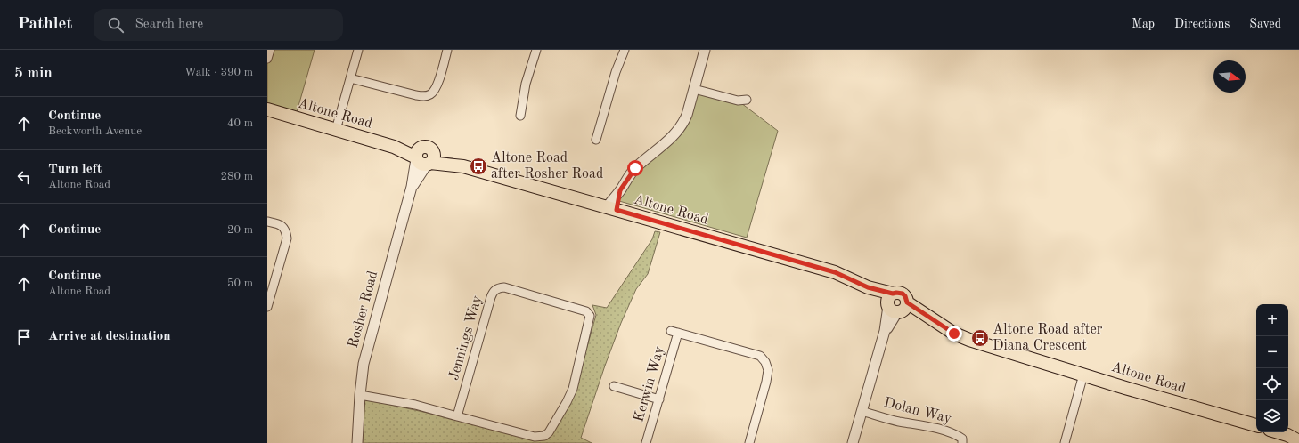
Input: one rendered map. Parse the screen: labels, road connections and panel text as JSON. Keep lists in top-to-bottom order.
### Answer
{
  "streets": {
    "main road": ["Altone Road"],
    "street": [
      "Rosher Road",
      "Jennings Way",
      "Kerwin Way",
      "Dolan Way"
    ]
  },
  "crossings": [
    ["Altone Road", "Rosher Road"],
    ["Rosher Road", "Jennings Way"]
  ],
  "places": {
    "bus stop": ["Altone Road after Rosher Road", "Altone Road after Diana Crescent"]
  },
  "north": "right",
  "page": {
    "header": "Pathlet",
    "search": "Search here",
    "nav": ["Map", "Directions", "Saved"],
    "heading": ["5 min", "Walk · 390 m"],
    "list": [
      ["Continue", "Beckworth Avenue", "40 m"],
      ["Turn left", "Altone Road", "280 m"],
      ["Continue", "20 m"],
      ["Continue", "Altone Road", "50 m"],
      "Arrive at destination"
    ],
    "map_buttons": ["+", "−"]
  }
}
